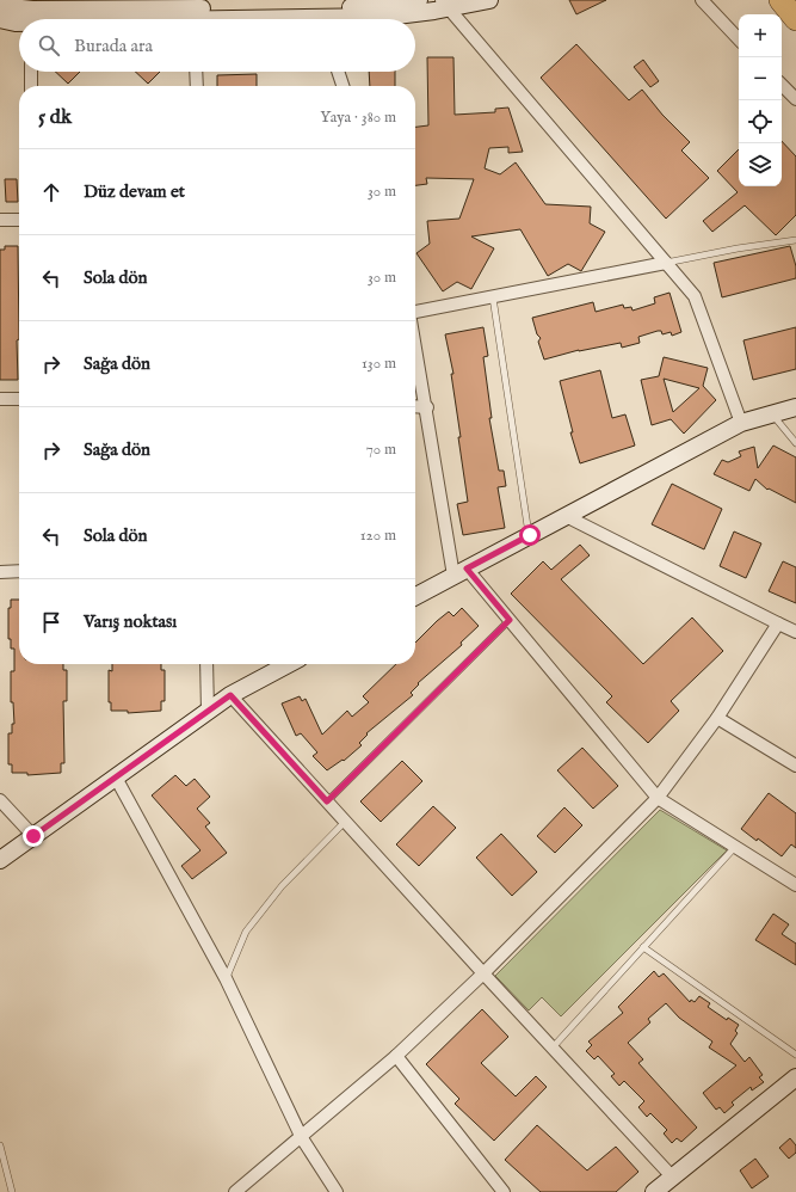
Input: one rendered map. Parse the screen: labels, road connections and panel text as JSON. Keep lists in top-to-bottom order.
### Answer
{
  "page": {
    "map_buttons": ["+", "−"],
    "search": "Burada ara",
    "heading": ["5 dk", "Yaya · 380 m"],
    "list": [
      ["Düz devam et", "30 m"],
      ["Sola dön", "30 m"],
      ["Sağa dön", "130 m"],
      ["Sağa dön", "70 m"],
      ["Sola dön", "120 m"],
      "Varış noktası"
    ]
  }
}
